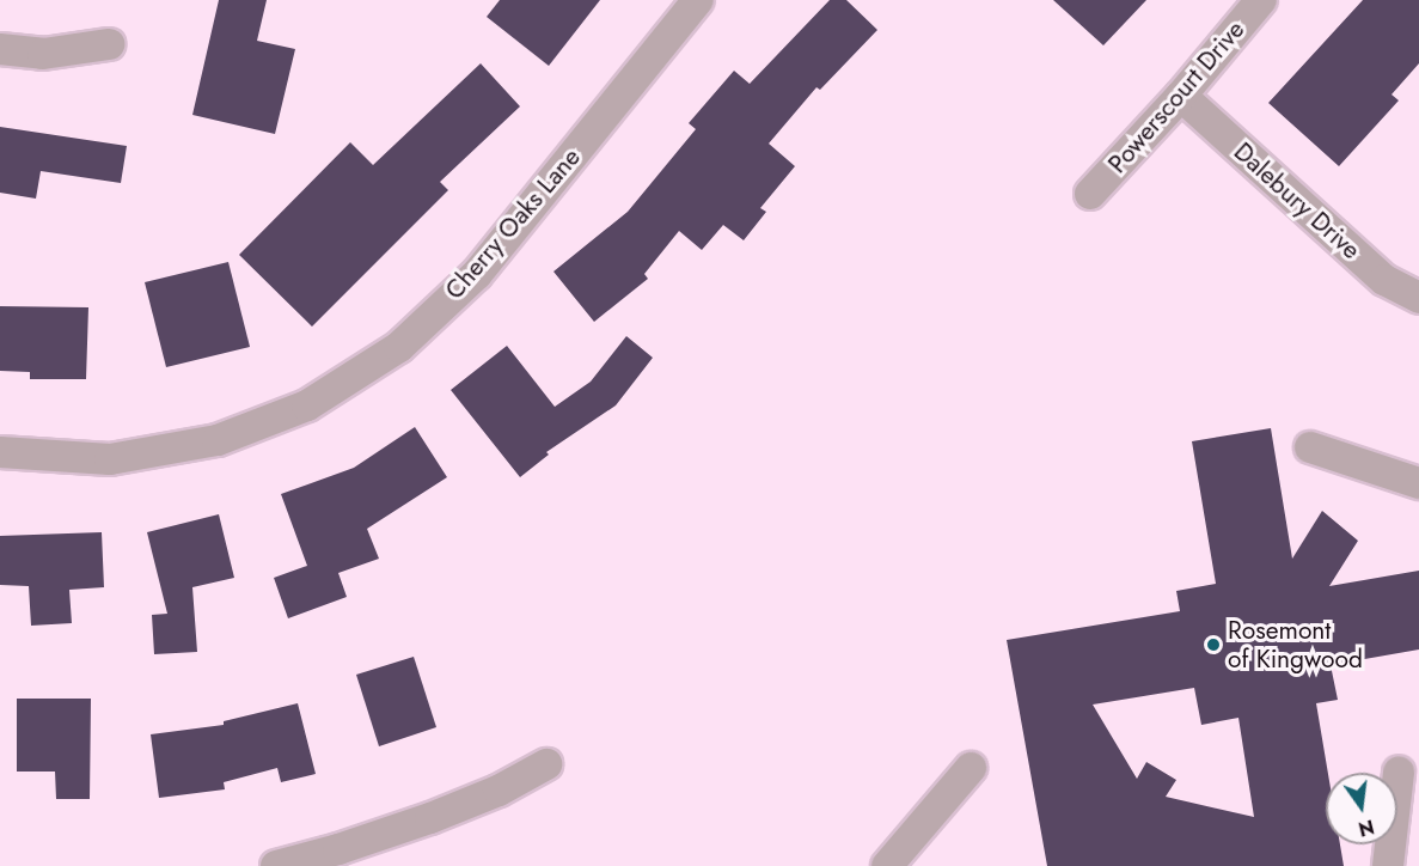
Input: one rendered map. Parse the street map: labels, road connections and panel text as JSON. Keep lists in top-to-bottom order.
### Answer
{
  "streets": {
    "street": ["Powerscourt Drive", "Dalebury Drive", "Cherry Oaks Lane"]
  },
  "crossings": [
    ["Powerscourt Drive", "Dalebury Drive"]
  ],
  "places": ["Rosemont of Kingwood"],
  "north": "bottom"
}
